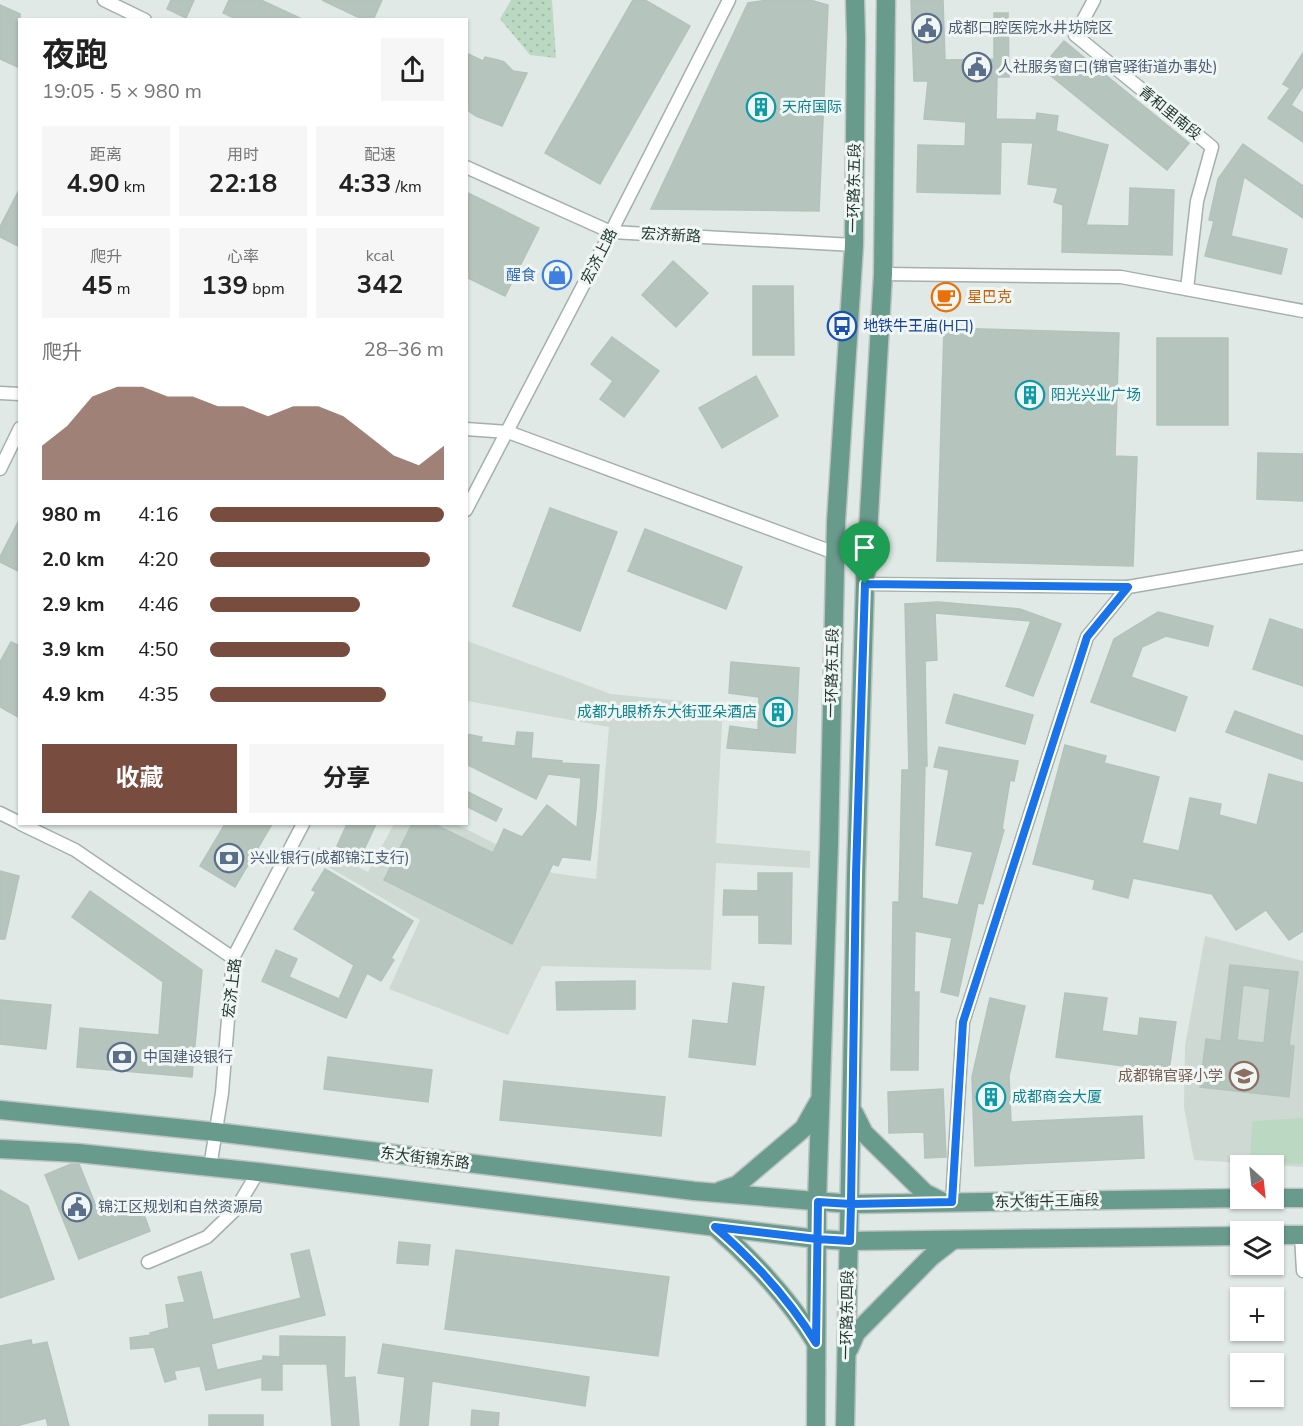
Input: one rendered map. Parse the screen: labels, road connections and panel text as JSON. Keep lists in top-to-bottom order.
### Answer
{
  "streets": {
    "main road": [
      "一环路东五段",
      "东大街锦东路",
      "东大街牛王庙段",
      "一环路东四段"
    ],
    "street": ["青和里南段", "宏济新路", "宏济上路"]
  },
  "crossings": [
    ["一环路东五段", "宏济新路"],
    ["一环路东五段", "东大街锦东路"],
    ["一环路东五段", "东大街牛王庙段"],
    ["一环路东五段", "一环路东四段"],
    ["宏济新路", "宏济上路"],
    ["宏济上路", "东大街锦东路"],
    ["东大街锦东路", "东大街牛王庙段"],
    ["东大街锦东路", "一环路东四段"],
    ["东大街牛王庙段", "一环路东四段"]
  ],
  "places": {
    "public building": ["成都口腔医院水井坊院区", "人社服务窗口(锦官驿街道办事处)", "锦江区规划和自然资源局"],
    "building": [
      "天府国际",
      "阳光兴业广场",
      "成都九眼桥东大街亚朵酒店",
      "成都商会大厦"
    ],
    "shop": ["醒食"],
    "cafe": ["星巴克"],
    "bus stop": ["地铁牛王庙(H口)"],
    "bank": ["兴业银行(成都锦江支行)", "中国建设银行"],
    "school or university": ["成都锦官驿小学"]
  },
  "north": "bottom right",
  "page": {
    "heading": ["夜跑", "19:05 · 5 × 980 m"],
    "stats": [
      ["距离", "4.90 km"],
      ["用时", "22:18"],
      ["配速", "4:33 /km"],
      ["爬升", "45 m"],
      ["心率", "139 bpm"],
      ["kcal", "342"]
    ],
    "chart": ["爬升", "28–36 m"],
    "list": [
      {
        "name": "980 m",
        "note": "4:16"
      },
      {
        "name": "2.0 km",
        "note": "4:20"
      },
      {
        "name": "2.9 km",
        "note": "4:46"
      },
      {
        "name": "3.9 km",
        "note": "4:50"
      },
      {
        "name": "4.9 km",
        "note": "4:35"
      }
    ],
    "buttons": ["收藏", "分享"],
    "map_buttons": ["+", "−"]
  }
}
